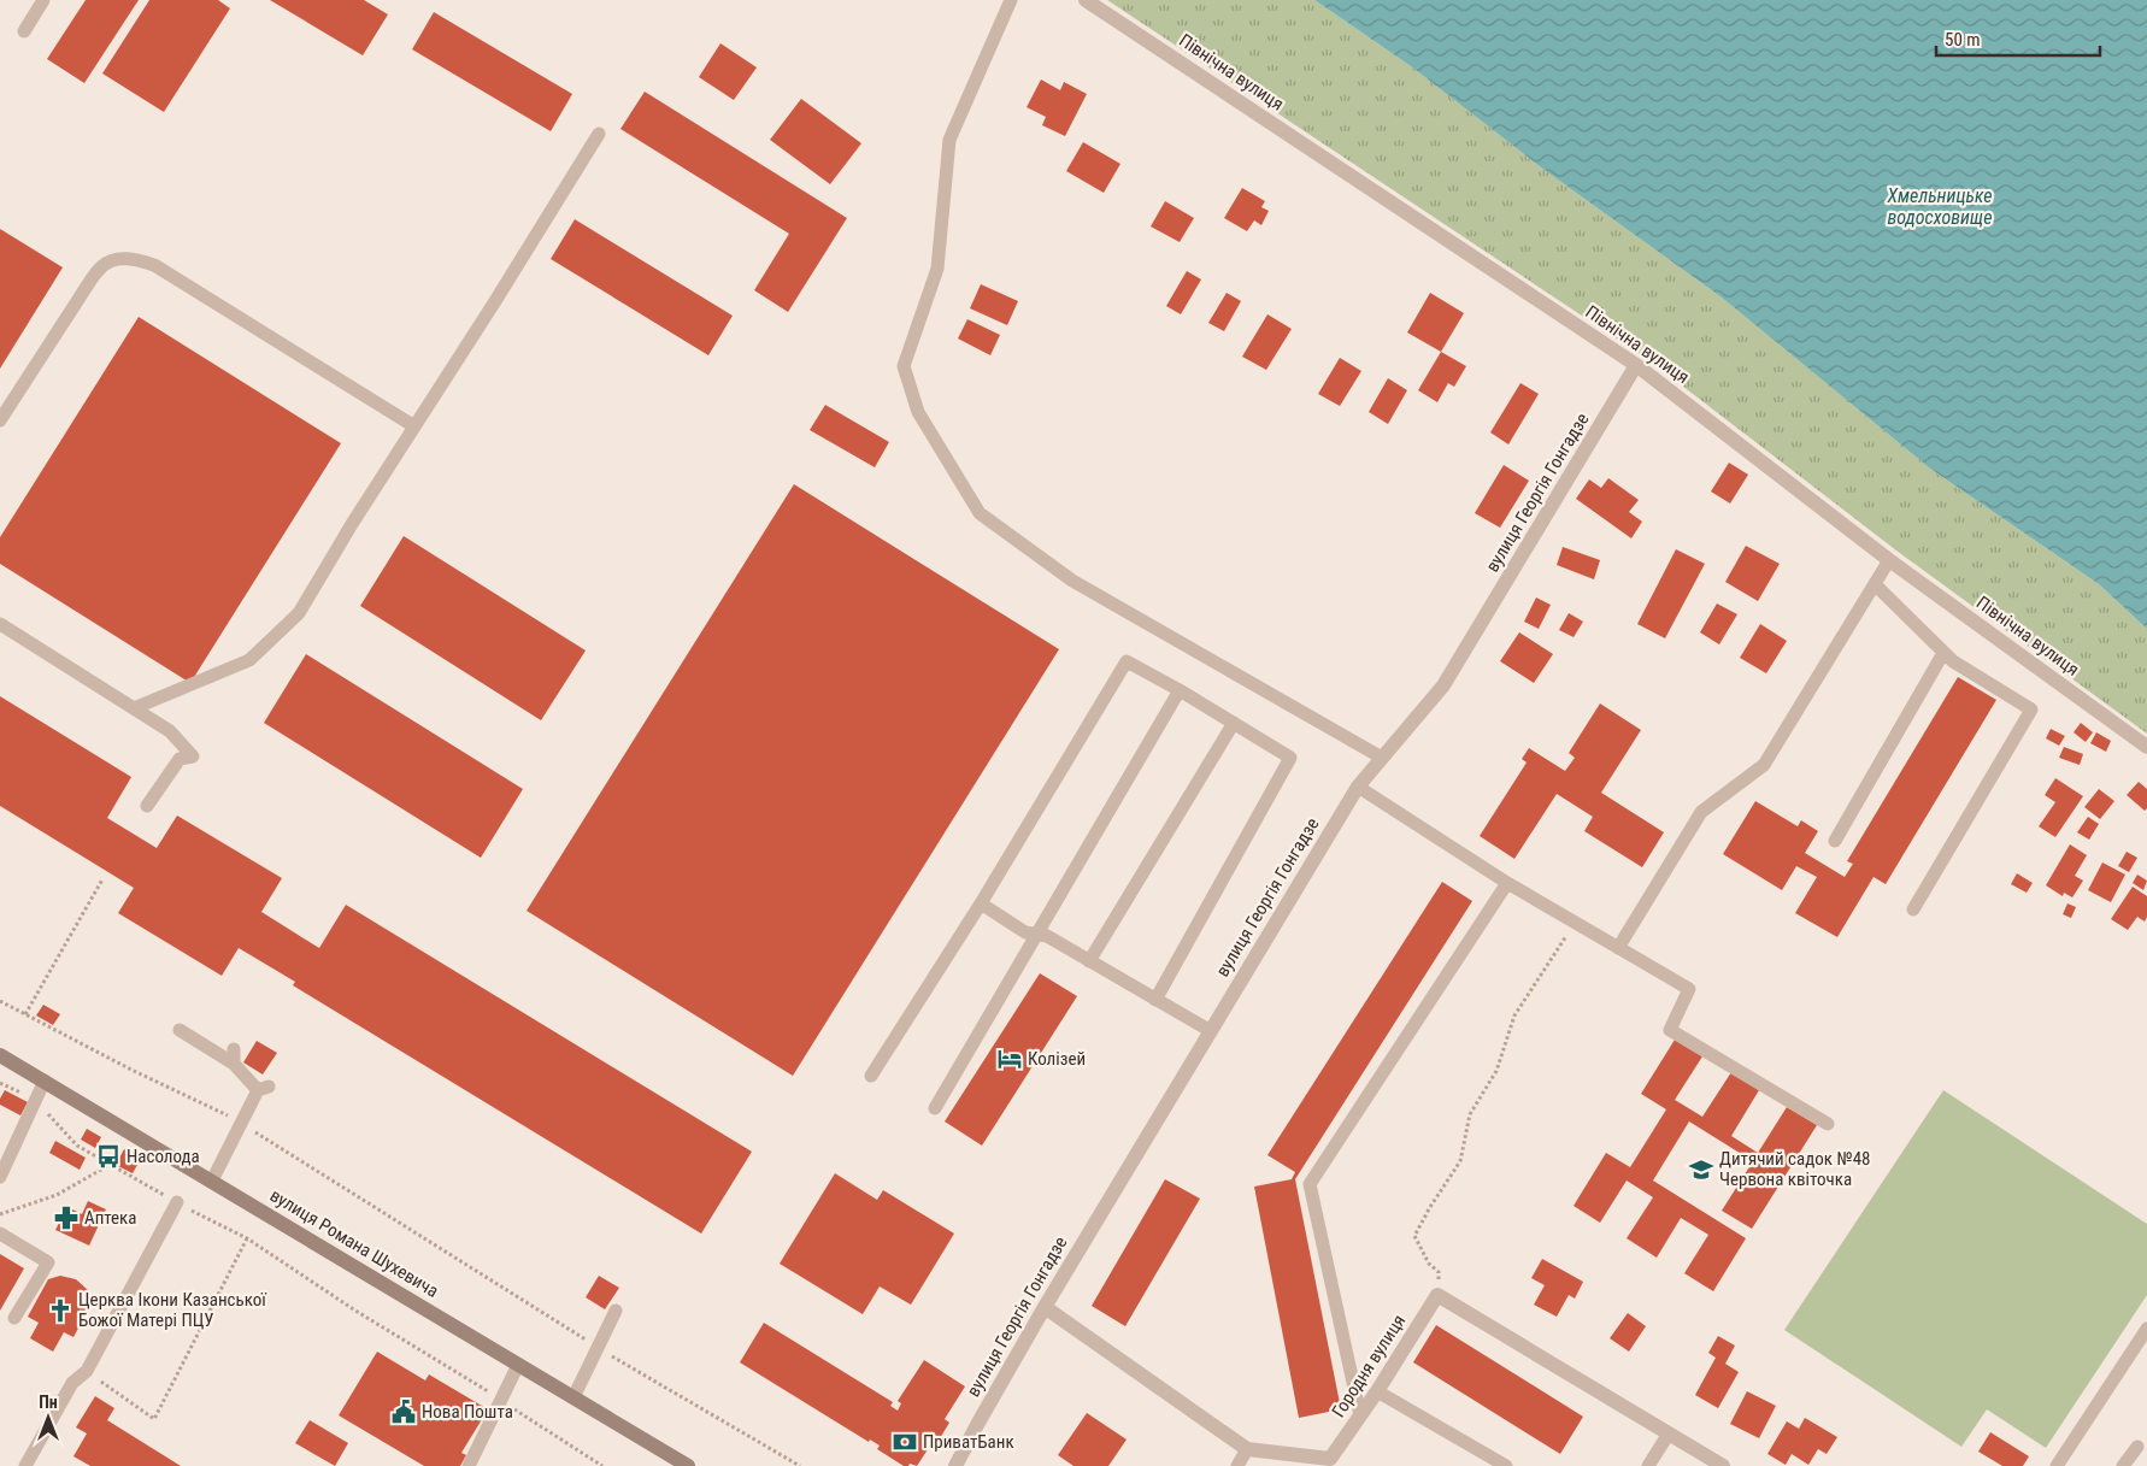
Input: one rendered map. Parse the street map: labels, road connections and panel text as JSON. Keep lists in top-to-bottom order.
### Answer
{
  "streets": {
    "main road": ["вулиця Романа Шухевича"],
    "street": ["Північна вулиця", "вулиця Георгія Гонгадзе", "Городня вулиця"]
  },
  "crossings": [
    ["Північна вулиця", "вулиця Георгія Гонгадзе"],
    ["вулиця Георгія Гонгадзе", "Городня вулиця"]
  ],
  "water": ["Хмельницьке водосховище"],
  "places": {
    "hotel": ["Колізей"],
    "bus stop": ["Насолода"],
    "school or university": ["Дитячий садок №48 Червона квіточка"],
    "pharmacy": ["Аптека"],
    "church": ["Церква Ікони Казанської Божої Матері ПЦУ"],
    "public building": ["Нова Пошта"],
    "bank": ["ПриватБанк"]
  },
  "scale_bar": "50 m",
  "north": "top"
}
